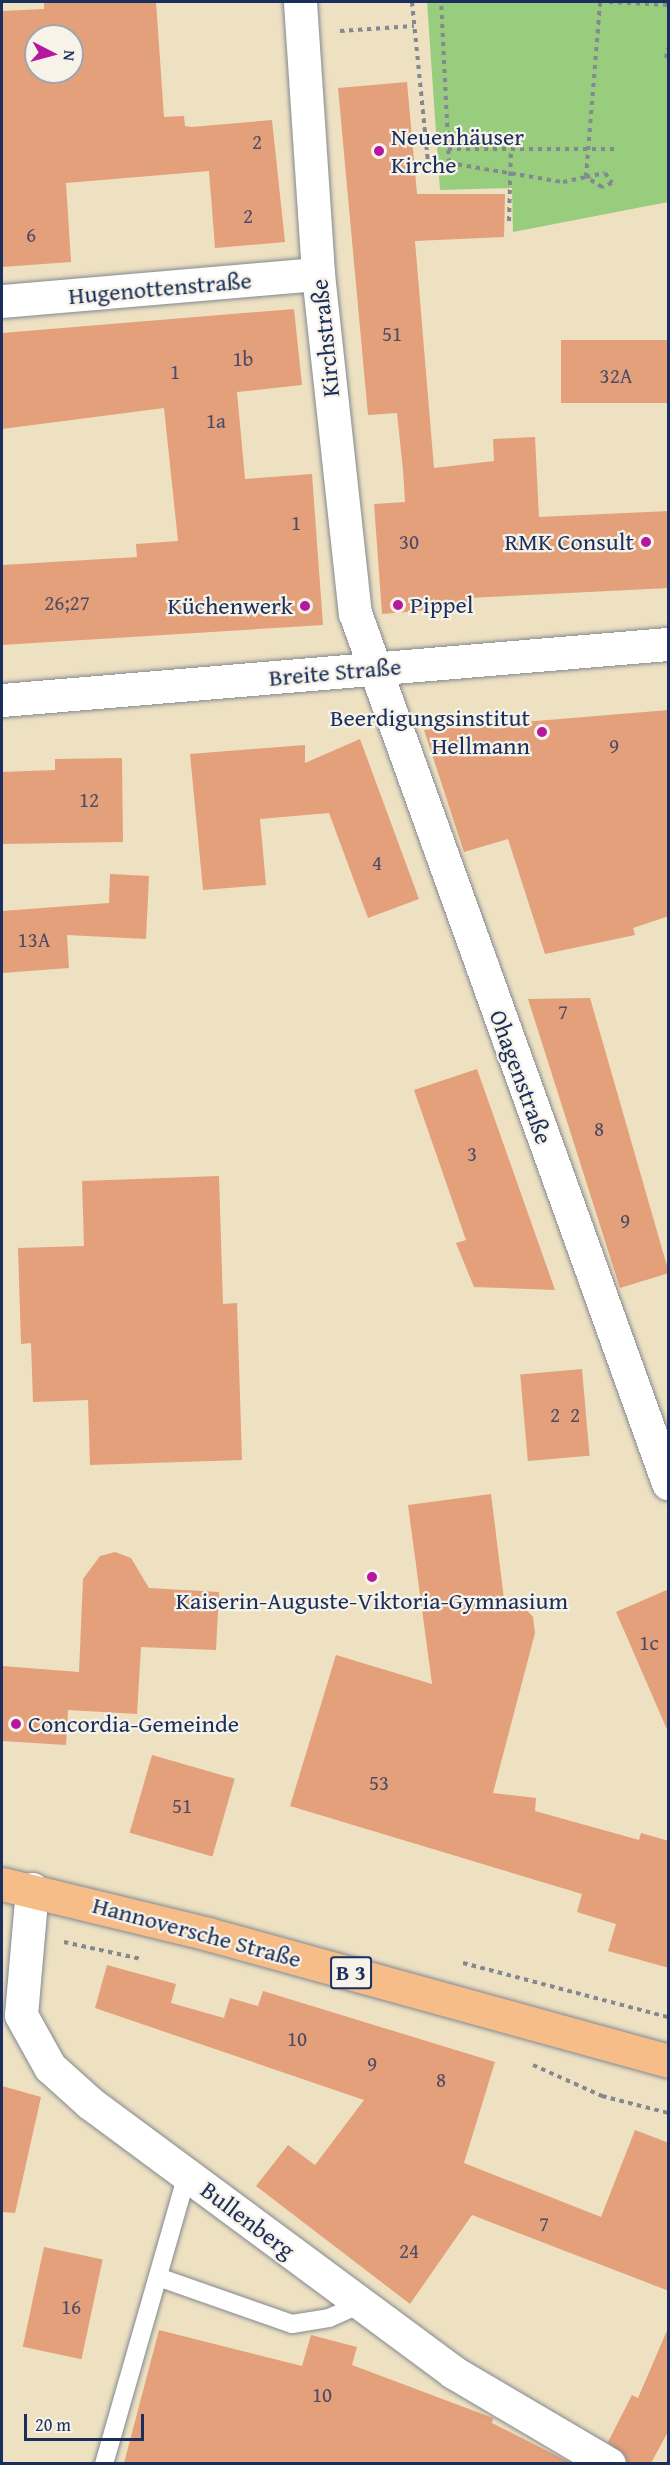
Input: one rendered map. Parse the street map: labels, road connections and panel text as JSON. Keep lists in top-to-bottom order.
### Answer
{
  "streets": {
    "main road": ["Hannoversche Straße", "B 3"],
    "street": [
      "Hugenottenstraße",
      "Kirchstraße",
      "Breite Straße",
      "Ohagenstraße",
      "Bullenberg"
    ]
  },
  "crossings": [
    ["Hugenottenstraße", "Kirchstraße"],
    ["Kirchstraße", "Breite Straße"],
    ["Kirchstraße", "Ohagenstraße"],
    ["Breite Straße", "Ohagenstraße"],
    ["Hannoversche Straße", "Bullenberg"]
  ],
  "places": [
    "Neuenhäuser Kirche",
    "RMK Consult",
    "Pippel",
    "Küchenwerk",
    "Beerdigungsinstitut Hellmann",
    "Kaiserin-Auguste-Viktoria-Gymnasium",
    "Concordia-Gemeinde"
  ],
  "house_numbers": [
    "2",
    "2",
    "6",
    "51",
    "1b",
    "1",
    "32A",
    "1a",
    "1",
    "30",
    "26;27",
    "9",
    "12",
    "4",
    "13A",
    "7",
    "8",
    "3",
    "9",
    "2",
    "2",
    "1c",
    "53",
    "51",
    "10",
    "9",
    "8",
    "7",
    "24",
    "16",
    "10"
  ],
  "scale_bar": "20 m",
  "north": "right"
}
